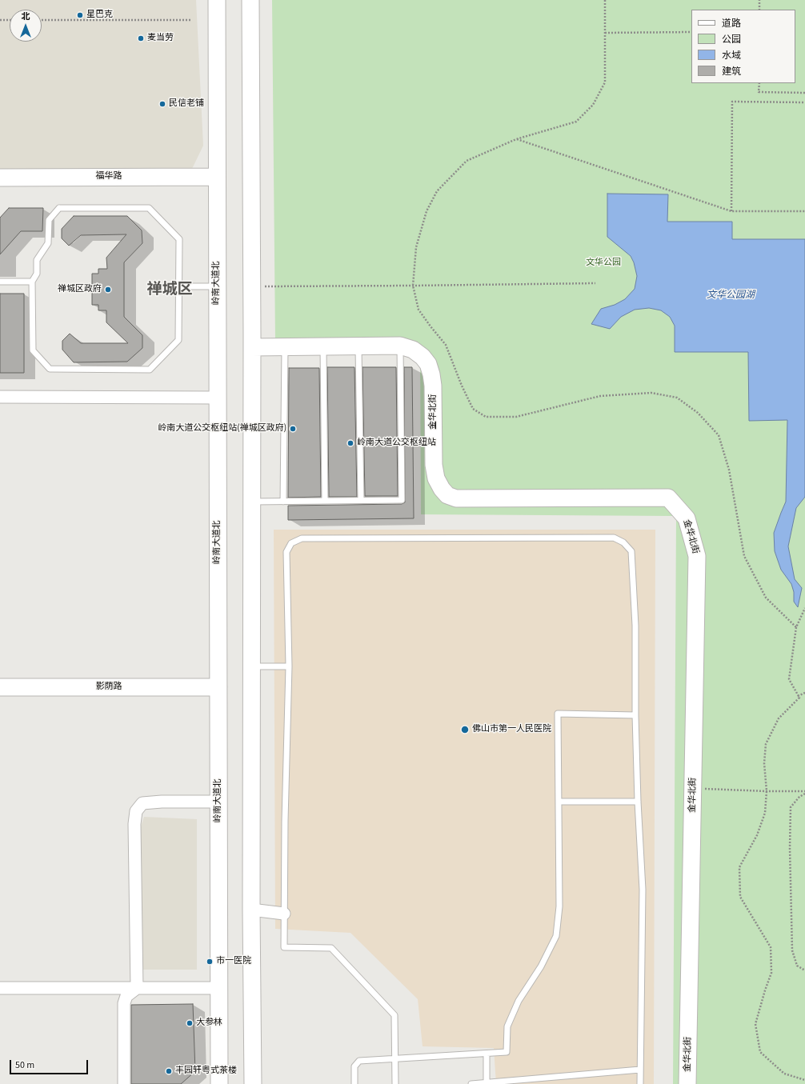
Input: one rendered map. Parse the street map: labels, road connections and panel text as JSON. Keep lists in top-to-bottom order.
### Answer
{
  "streets": {
    "main road": [
      "福华路",
      "岭南大道北",
      "金华北街",
      "影荫路"
    ]
  },
  "crossings": [
    ["福华路", "岭南大道北"],
    ["岭南大道北", "影荫路"]
  ],
  "districts": ["禅城区"],
  "water": ["文华公园湖"],
  "parks": ["文华公园"],
  "places": [
    "星巴克",
    "麦当劳",
    "民信老铺",
    "禅城区政府",
    "岭南大道公交枢纽站(禅城区政府)",
    "岭南大道公交枢纽站",
    "佛山市第一人民医院",
    "市一医院",
    "大参林",
    "丰园轩粤式茶楼"
  ],
  "legend": [
    "道路",
    "公园",
    "水域",
    "建筑"
  ],
  "scale_bar": "50 m",
  "north": "top"
}
